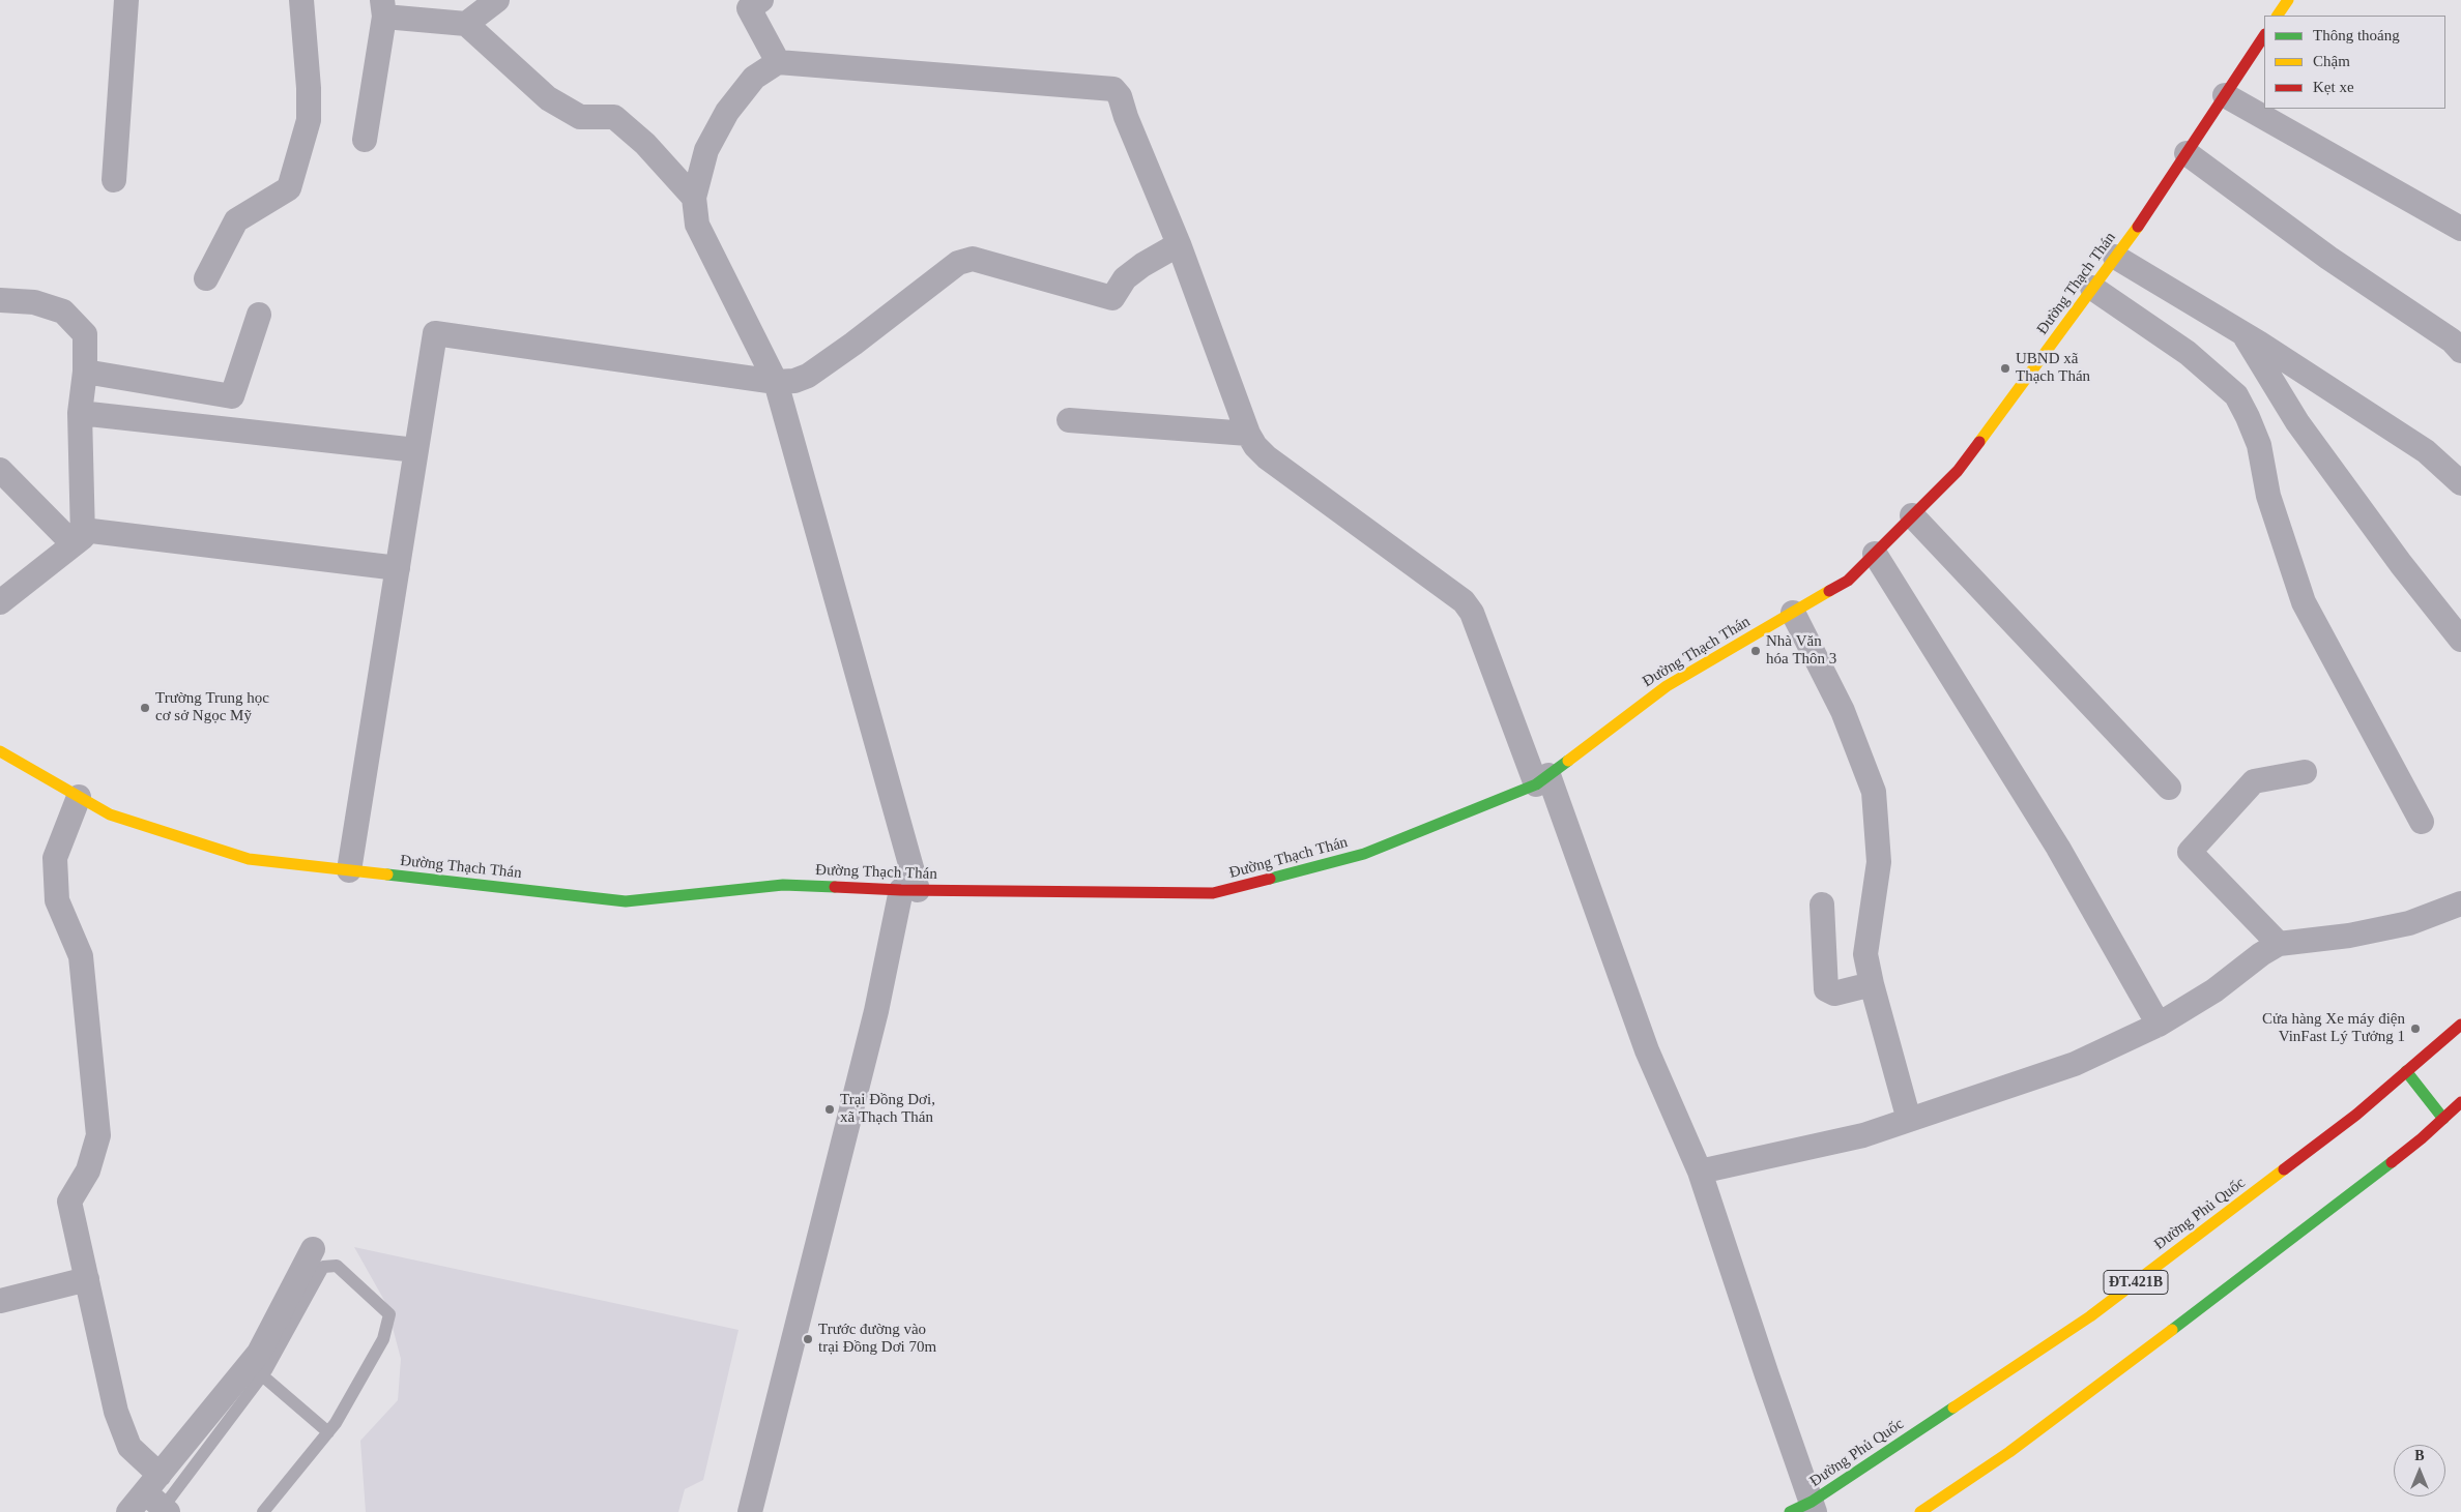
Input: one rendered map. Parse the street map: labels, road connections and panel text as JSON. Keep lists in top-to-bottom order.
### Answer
{
  "streets": {
    "street": ["Đường Thạch Thán", "Đường Phủ Quốc", "ĐT.421B"]
  },
  "places": [
    "UBND xã Thạch Thán",
    "Nhà Văn hóa Thôn 3",
    "Trường Trung học cơ sở Ngọc Mỹ",
    "Cửa hàng Xe máy điện VinFast Lý Tưởng 1",
    "Trại Đồng Dơi, xã Thạch Thán",
    "Trước đường vào trại Đồng Dơi 70m"
  ],
  "legend": ["Thông thoáng", "Chậm", "Kẹt xe"],
  "north": "top"
}
